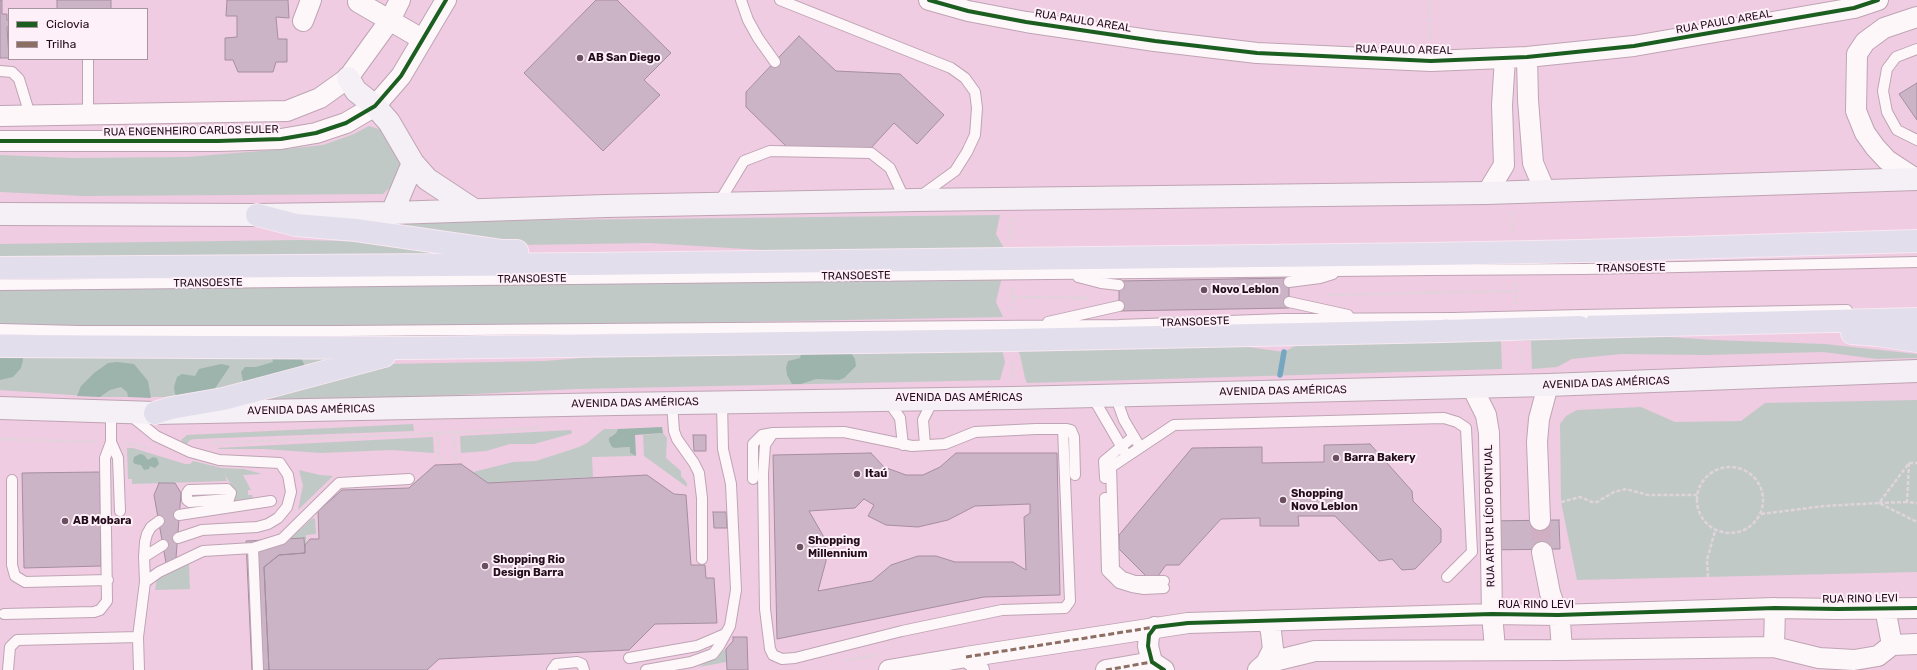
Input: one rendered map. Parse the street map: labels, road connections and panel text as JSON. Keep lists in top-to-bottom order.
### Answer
{
  "streets": {
    "main road": ["AVENIDA DAS AMÉRICAS"],
    "street": [
      "RUA PAULO AREAL",
      "RUA ENGENHEIRO CARLOS EULER",
      "RUA ARTUR LÍCIO PONTUAL",
      "RUA RINO LEVI"
    ],
    "lane": ["TRANSOESTE"]
  },
  "crossings": [
    ["AVENIDA DAS AMÉRICAS", "RUA ARTUR LÍCIO PONTUAL"],
    ["RUA ARTUR LÍCIO PONTUAL", "RUA RINO LEVI"]
  ],
  "places": [
    "AB San Diego",
    "Novo Leblon",
    "Barra Bakery",
    "Itaú",
    "Shopping Novo Leblon",
    "AB Mobara",
    "Shopping Millennium",
    "Shopping Rio Design Barra"
  ],
  "legend": ["Ciclovia", "Trilha"]
}
